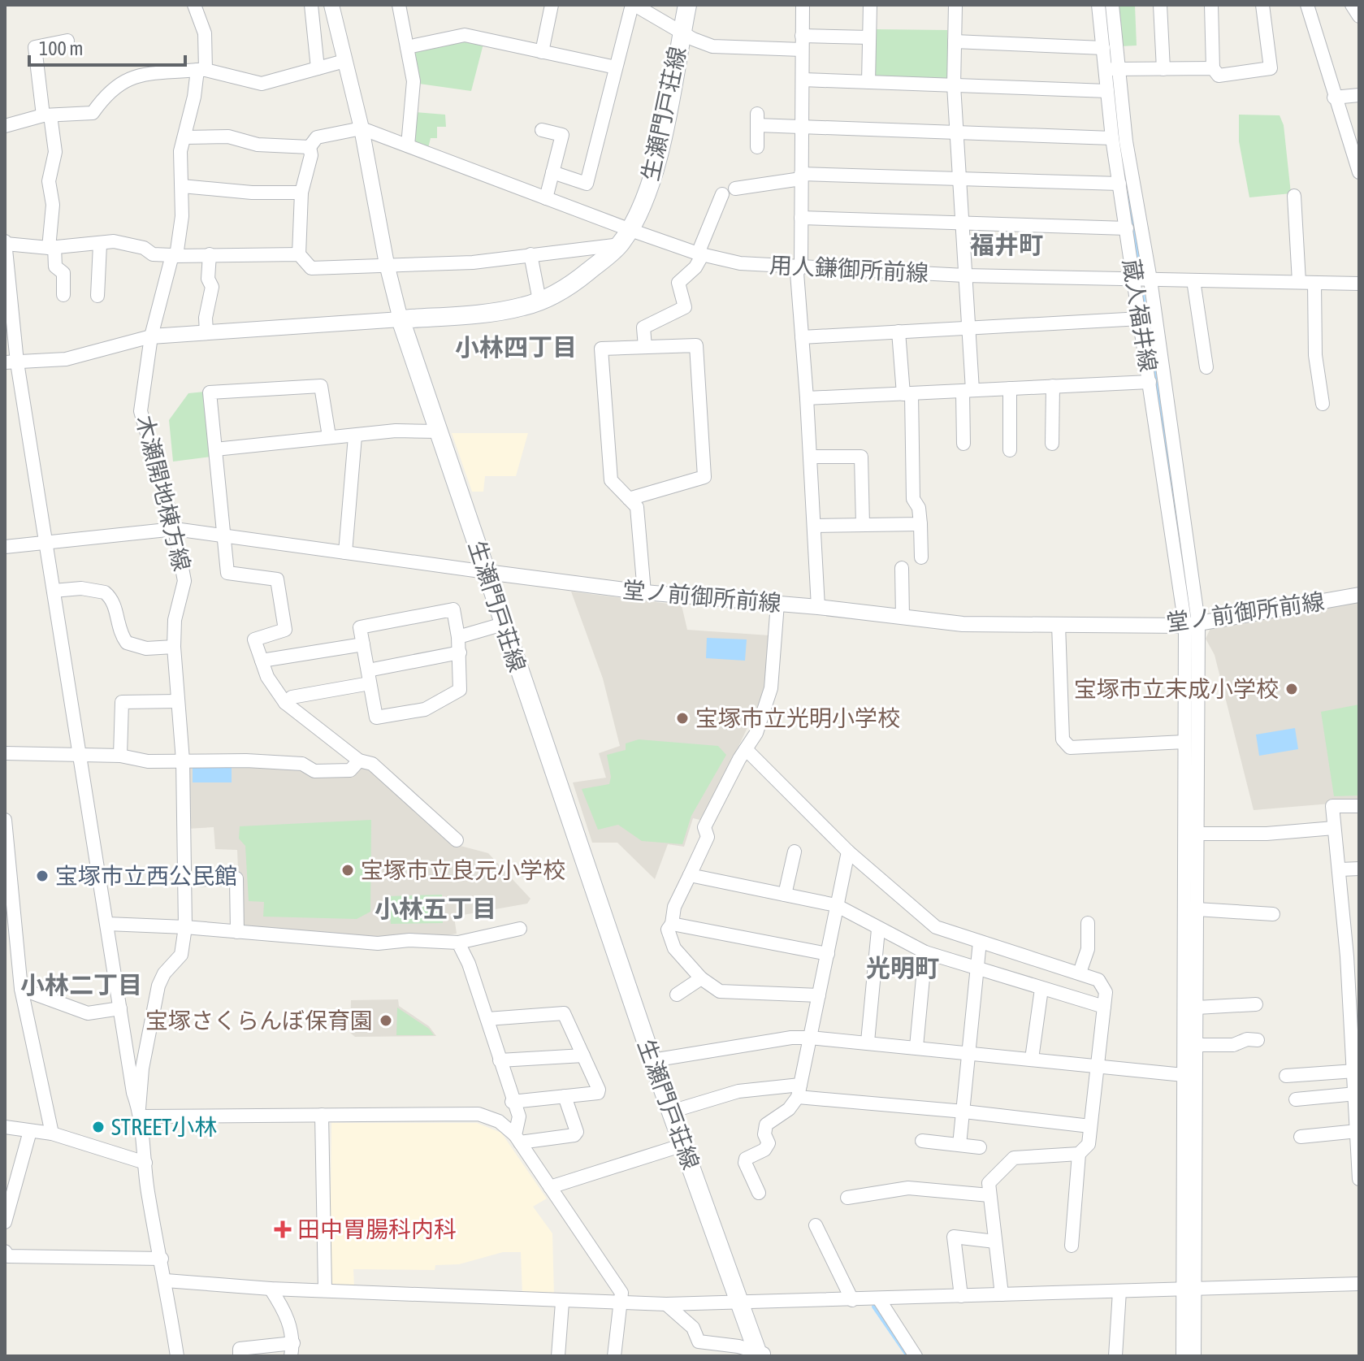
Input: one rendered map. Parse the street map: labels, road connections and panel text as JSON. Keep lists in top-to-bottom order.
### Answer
{
  "streets": {
    "main road": ["生瀬門戸荘線"],
    "street": [
      "用人鎌御所前線",
      "蔵人福井線",
      "木瀬開地棟方線",
      "堂ノ前御所前線"
    ]
  },
  "crossings": [
    ["生瀬門戸荘線", "用人鎌御所前線"],
    ["生瀬門戸荘線", "堂ノ前御所前線"],
    ["用人鎌御所前線", "蔵人福井線"],
    ["蔵人福井線", "堂ノ前御所前線"],
    ["木瀬開地棟方線", "堂ノ前御所前線"]
  ],
  "districts": [
    "福井町",
    "小林四丁目",
    "小林五丁目",
    "光明町",
    "小林二丁目"
  ],
  "places": {
    "other": [
      "宝塚市立末成小学校",
      "宝塚市立光明小学校",
      "宝塚市立良元小学校",
      "宝塚市立西公民館",
      "宝塚さくらんぼ保育園",
      "STREET小林"
    ],
    "health": ["田中胃腸科内科"]
  },
  "scale_bar": "100 m"
}
